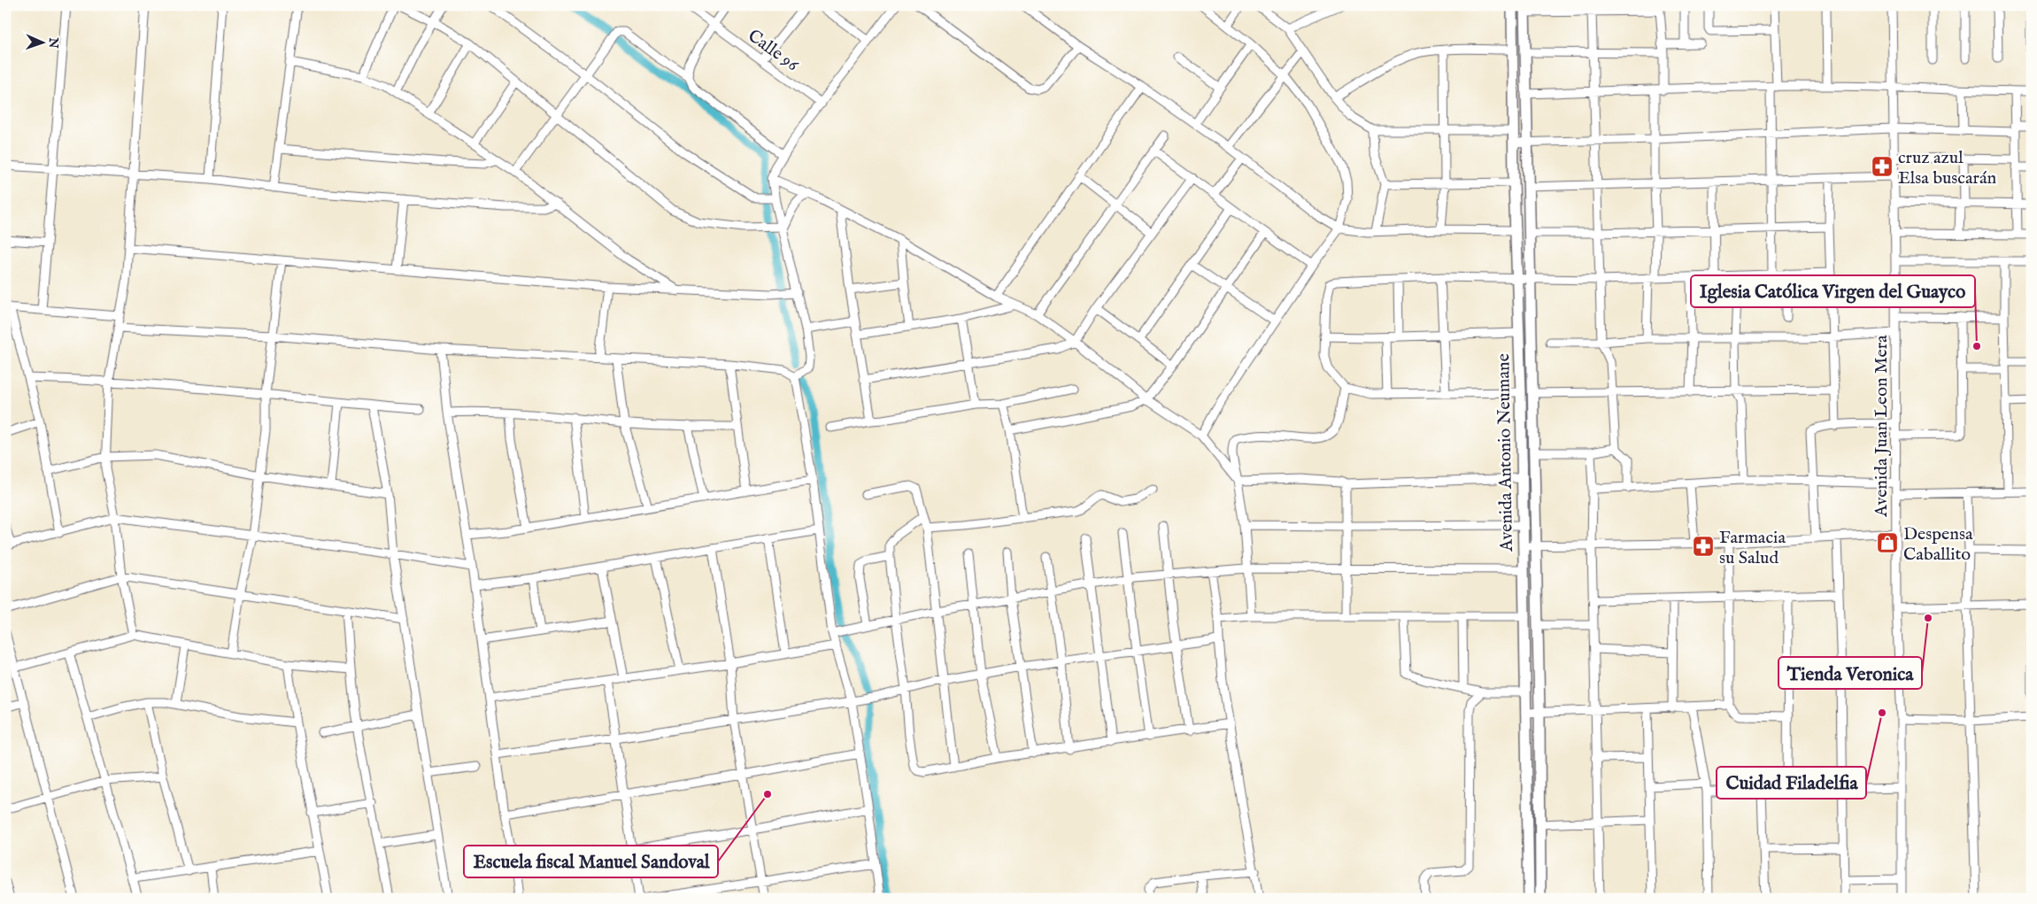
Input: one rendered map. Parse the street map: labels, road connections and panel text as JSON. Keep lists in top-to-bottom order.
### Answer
{
  "streets": {
    "street": ["Calle 96", "Avenida Juan Leon Mera", "Avenida Antonio Neumane"]
  },
  "places": {
    "pharmacy": ["cruz azul Elsa buscarán", "Farmacia su Salud"],
    "other": [
      "Iglesia Católica Virgen del Guayco",
      "Tienda Veronica",
      "Cuidad Filadelfia",
      "Escuela fiscal Manuel Sandoval"
    ],
    "shop": ["Despensa Caballito"]
  },
  "north": "right"
}
